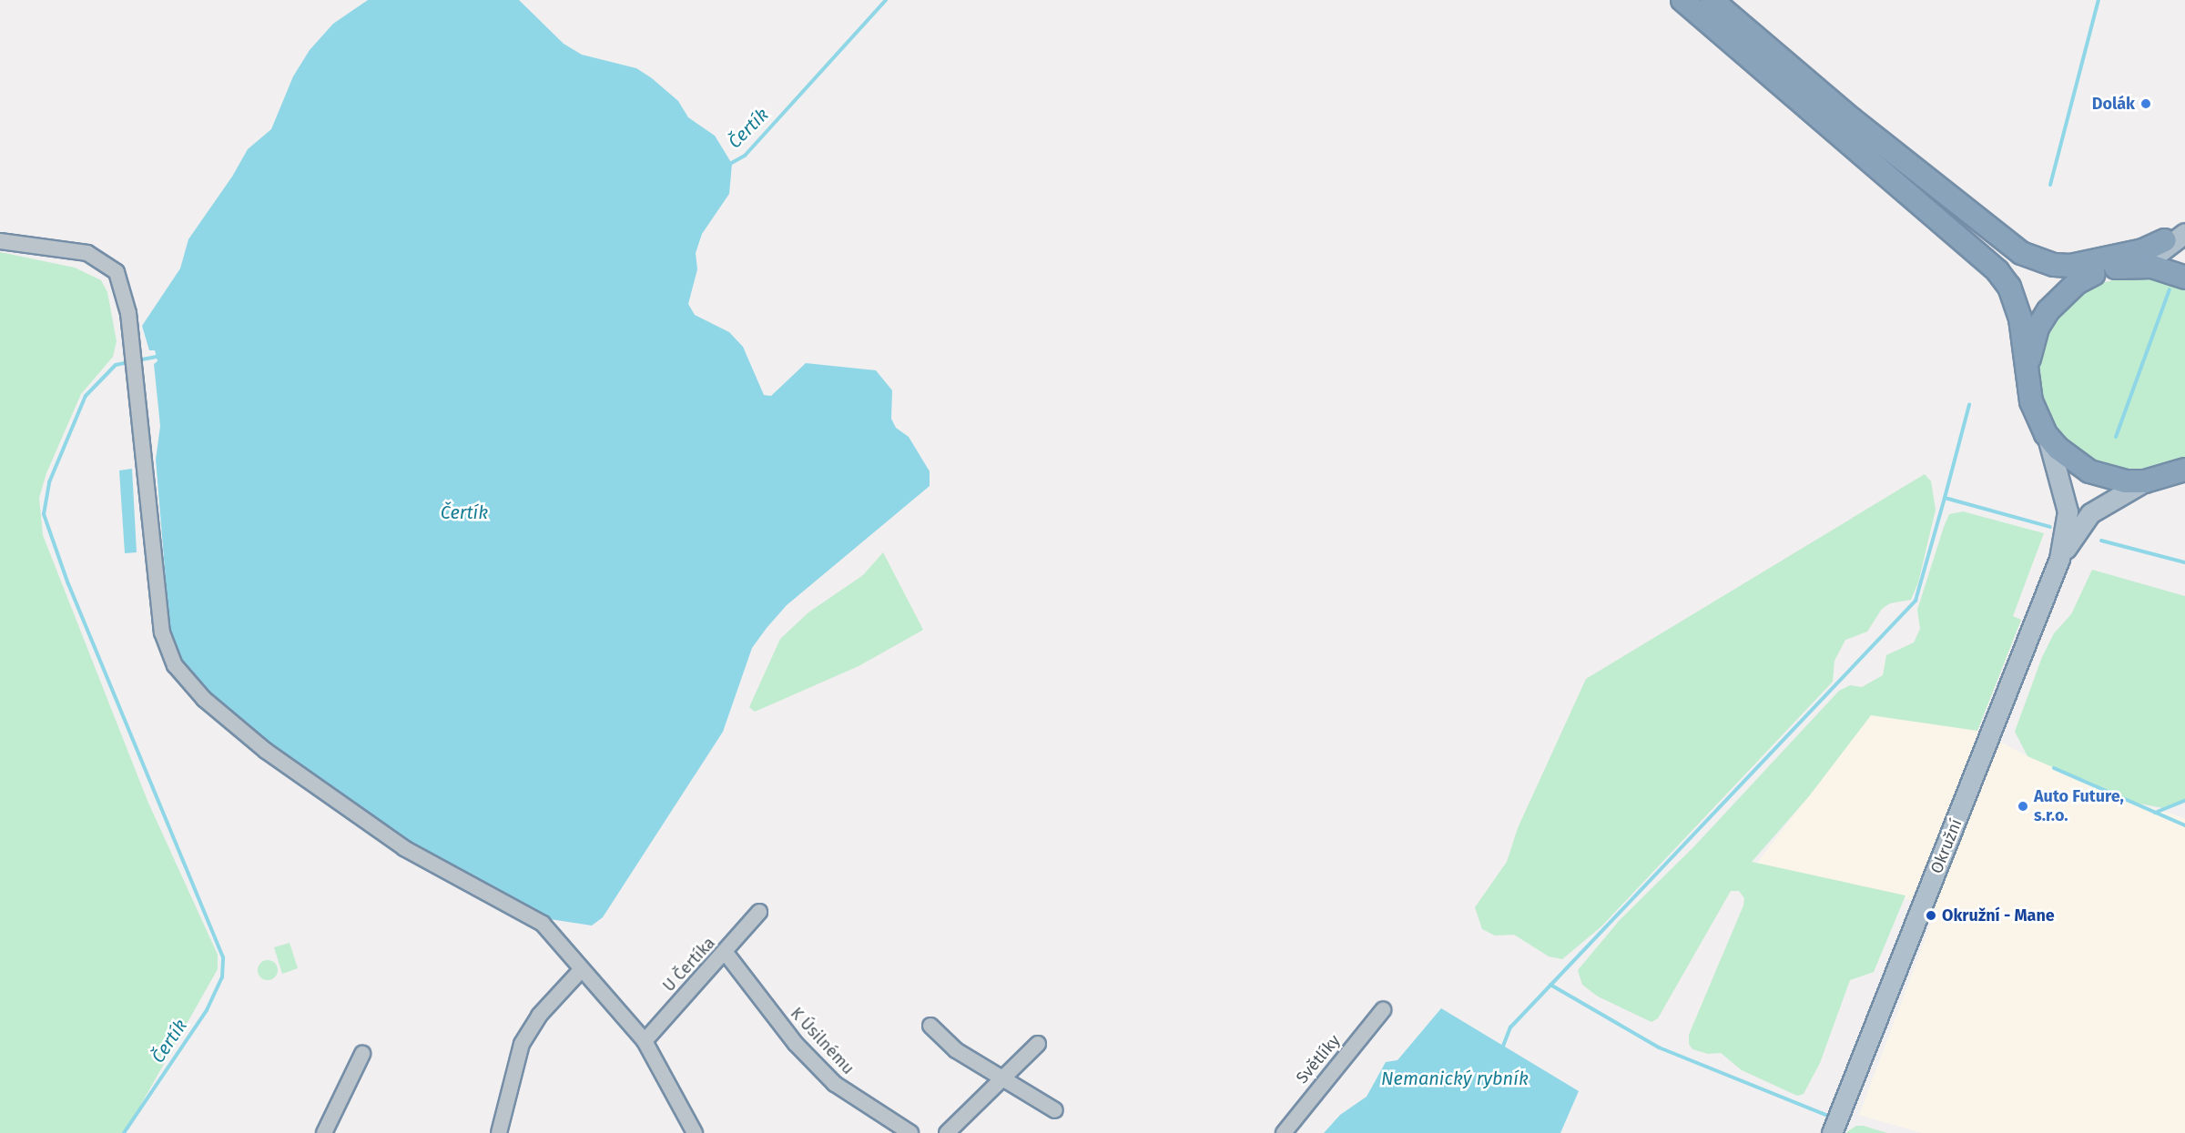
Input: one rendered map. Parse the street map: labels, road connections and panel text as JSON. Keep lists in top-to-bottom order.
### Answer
{
  "streets": {
    "main road": ["Okružní"],
    "street": ["U Čertíka", "K Úsilnému", "Světlíky"]
  },
  "crossings": [
    ["U Čertíka", "K Úsilnému"]
  ],
  "water": ["Čertík", "Nemanický rybník"],
  "places": ["Dolák", "Auto Future, s.r.o.", "Okružní - Mane"]
}
